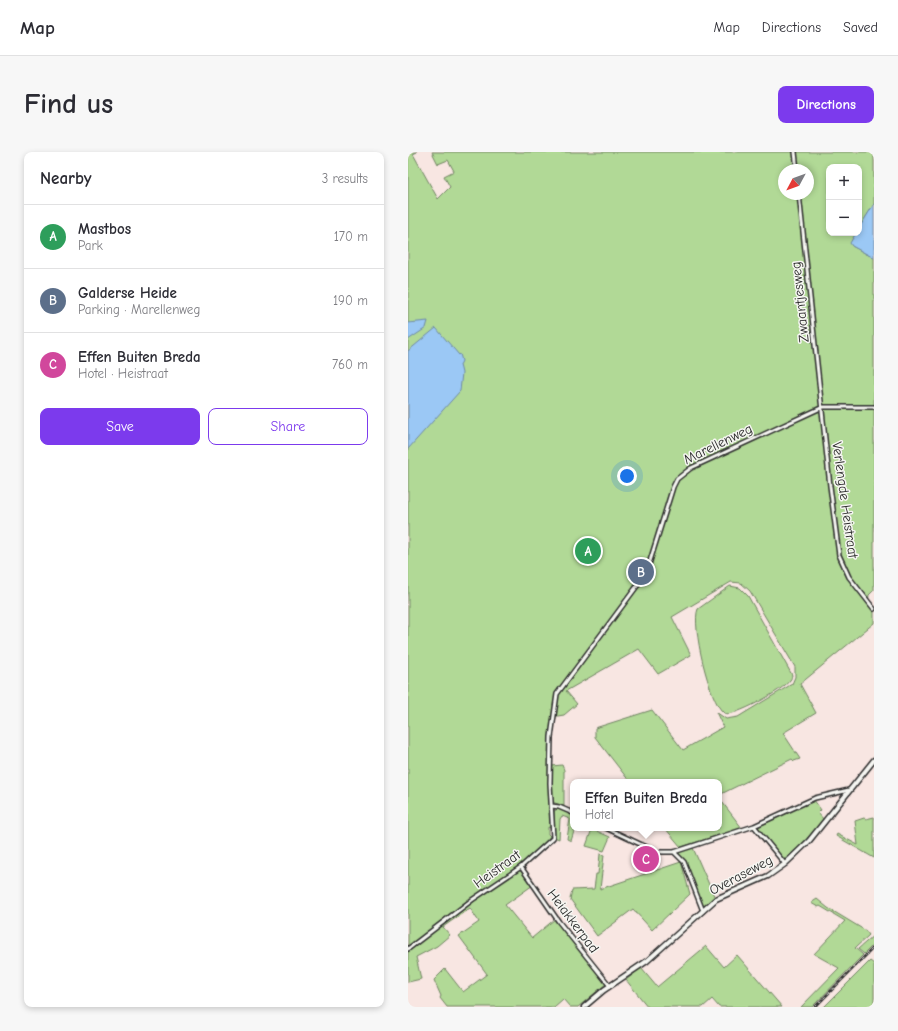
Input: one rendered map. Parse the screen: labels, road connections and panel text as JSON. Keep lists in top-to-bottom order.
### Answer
{
  "streets": {
    "street": [
      "Zwaantjesweg",
      "Marellenweg",
      "Verlengde Heistraat",
      "Heistraat",
      "Overaseweg",
      "Heiakkerpad"
    ]
  },
  "crossings": [
    ["Zwaantjesweg", "Marellenweg"],
    ["Zwaantjesweg", "Verlengde Heistraat"],
    ["Marellenweg", "Verlengde Heistraat"],
    ["Marellenweg", "Heistraat"],
    ["Heistraat", "Heiakkerpad"],
    ["Overaseweg", "Heiakkerpad"]
  ],
  "north": "bottom left",
  "page": {
    "header": "Map",
    "nav": ["Map", "Directions", "Saved"],
    "buttons": [
      "Directions",
      ["Save", "Share"]
    ],
    "title": "Find us",
    "heading": ["Nearby", "3 results"],
    "map_buttons": ["+", "−"],
    "list": [
      {
        "mark": "A",
        "name": "Mastbos",
        "note": "Park",
        "value": "170 m"
      },
      {
        "mark": "B",
        "name": "Galderse Heide",
        "note": "Parking · Marellenweg",
        "value": "190 m"
      },
      {
        "mark": "C",
        "name": "Effen Buiten Breda",
        "note": "Hotel · Heistraat",
        "value": "760 m"
      }
    ],
    "pins": ["A", "B", "C"],
    "popup": ["Effen Buiten Breda", "Hotel"]
  }
}
